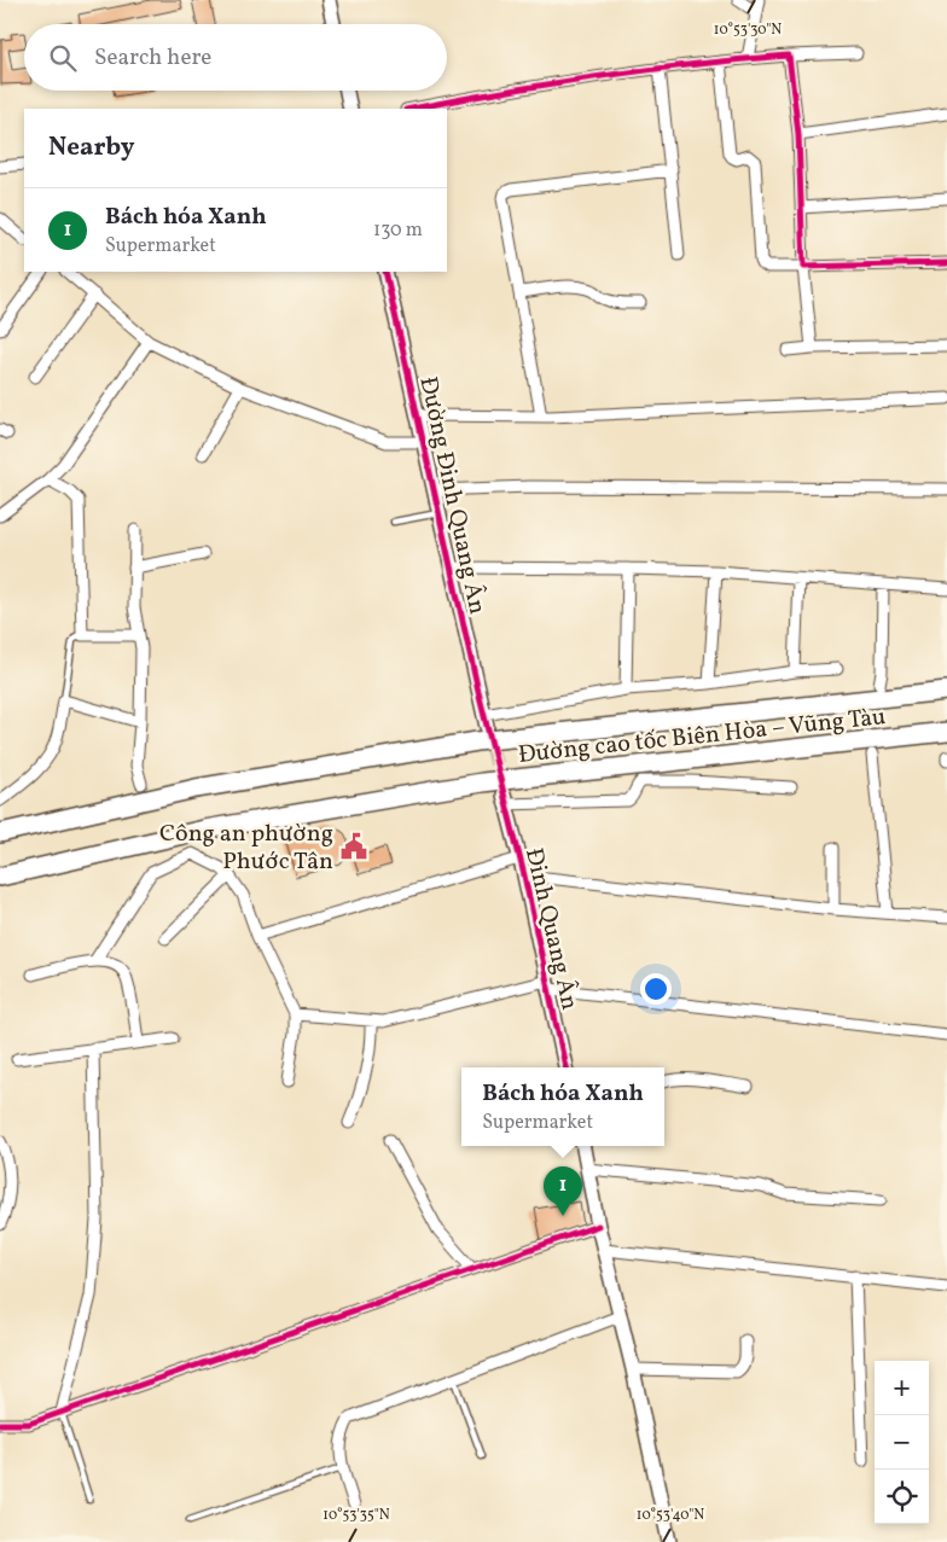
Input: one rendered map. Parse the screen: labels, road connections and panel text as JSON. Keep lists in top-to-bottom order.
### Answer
{
  "streets": {
    "highway": ["Đường cao tốc Biên Hòa – Vũng Tàu"],
    "street": ["Đường Đinh Quang Ân", "Đinh Quang Ân"]
  },
  "places": {
    "public building": ["Công an phường Phước Tân"]
  },
  "page": {
    "search": "Search here",
    "heading": "Nearby",
    "list": [
      {
        "mark": "1",
        "name": "Bách hóa Xanh",
        "note": "Supermarket",
        "value": "130 m"
      }
    ],
    "popup": ["Bách hóa Xanh", "Supermarket"],
    "pins": "1",
    "map_buttons": ["+", "−"]
  },
  "coordinates": ["10°53'30\"N", "10°53'35\"N", "10°53'40\"N"]
}
